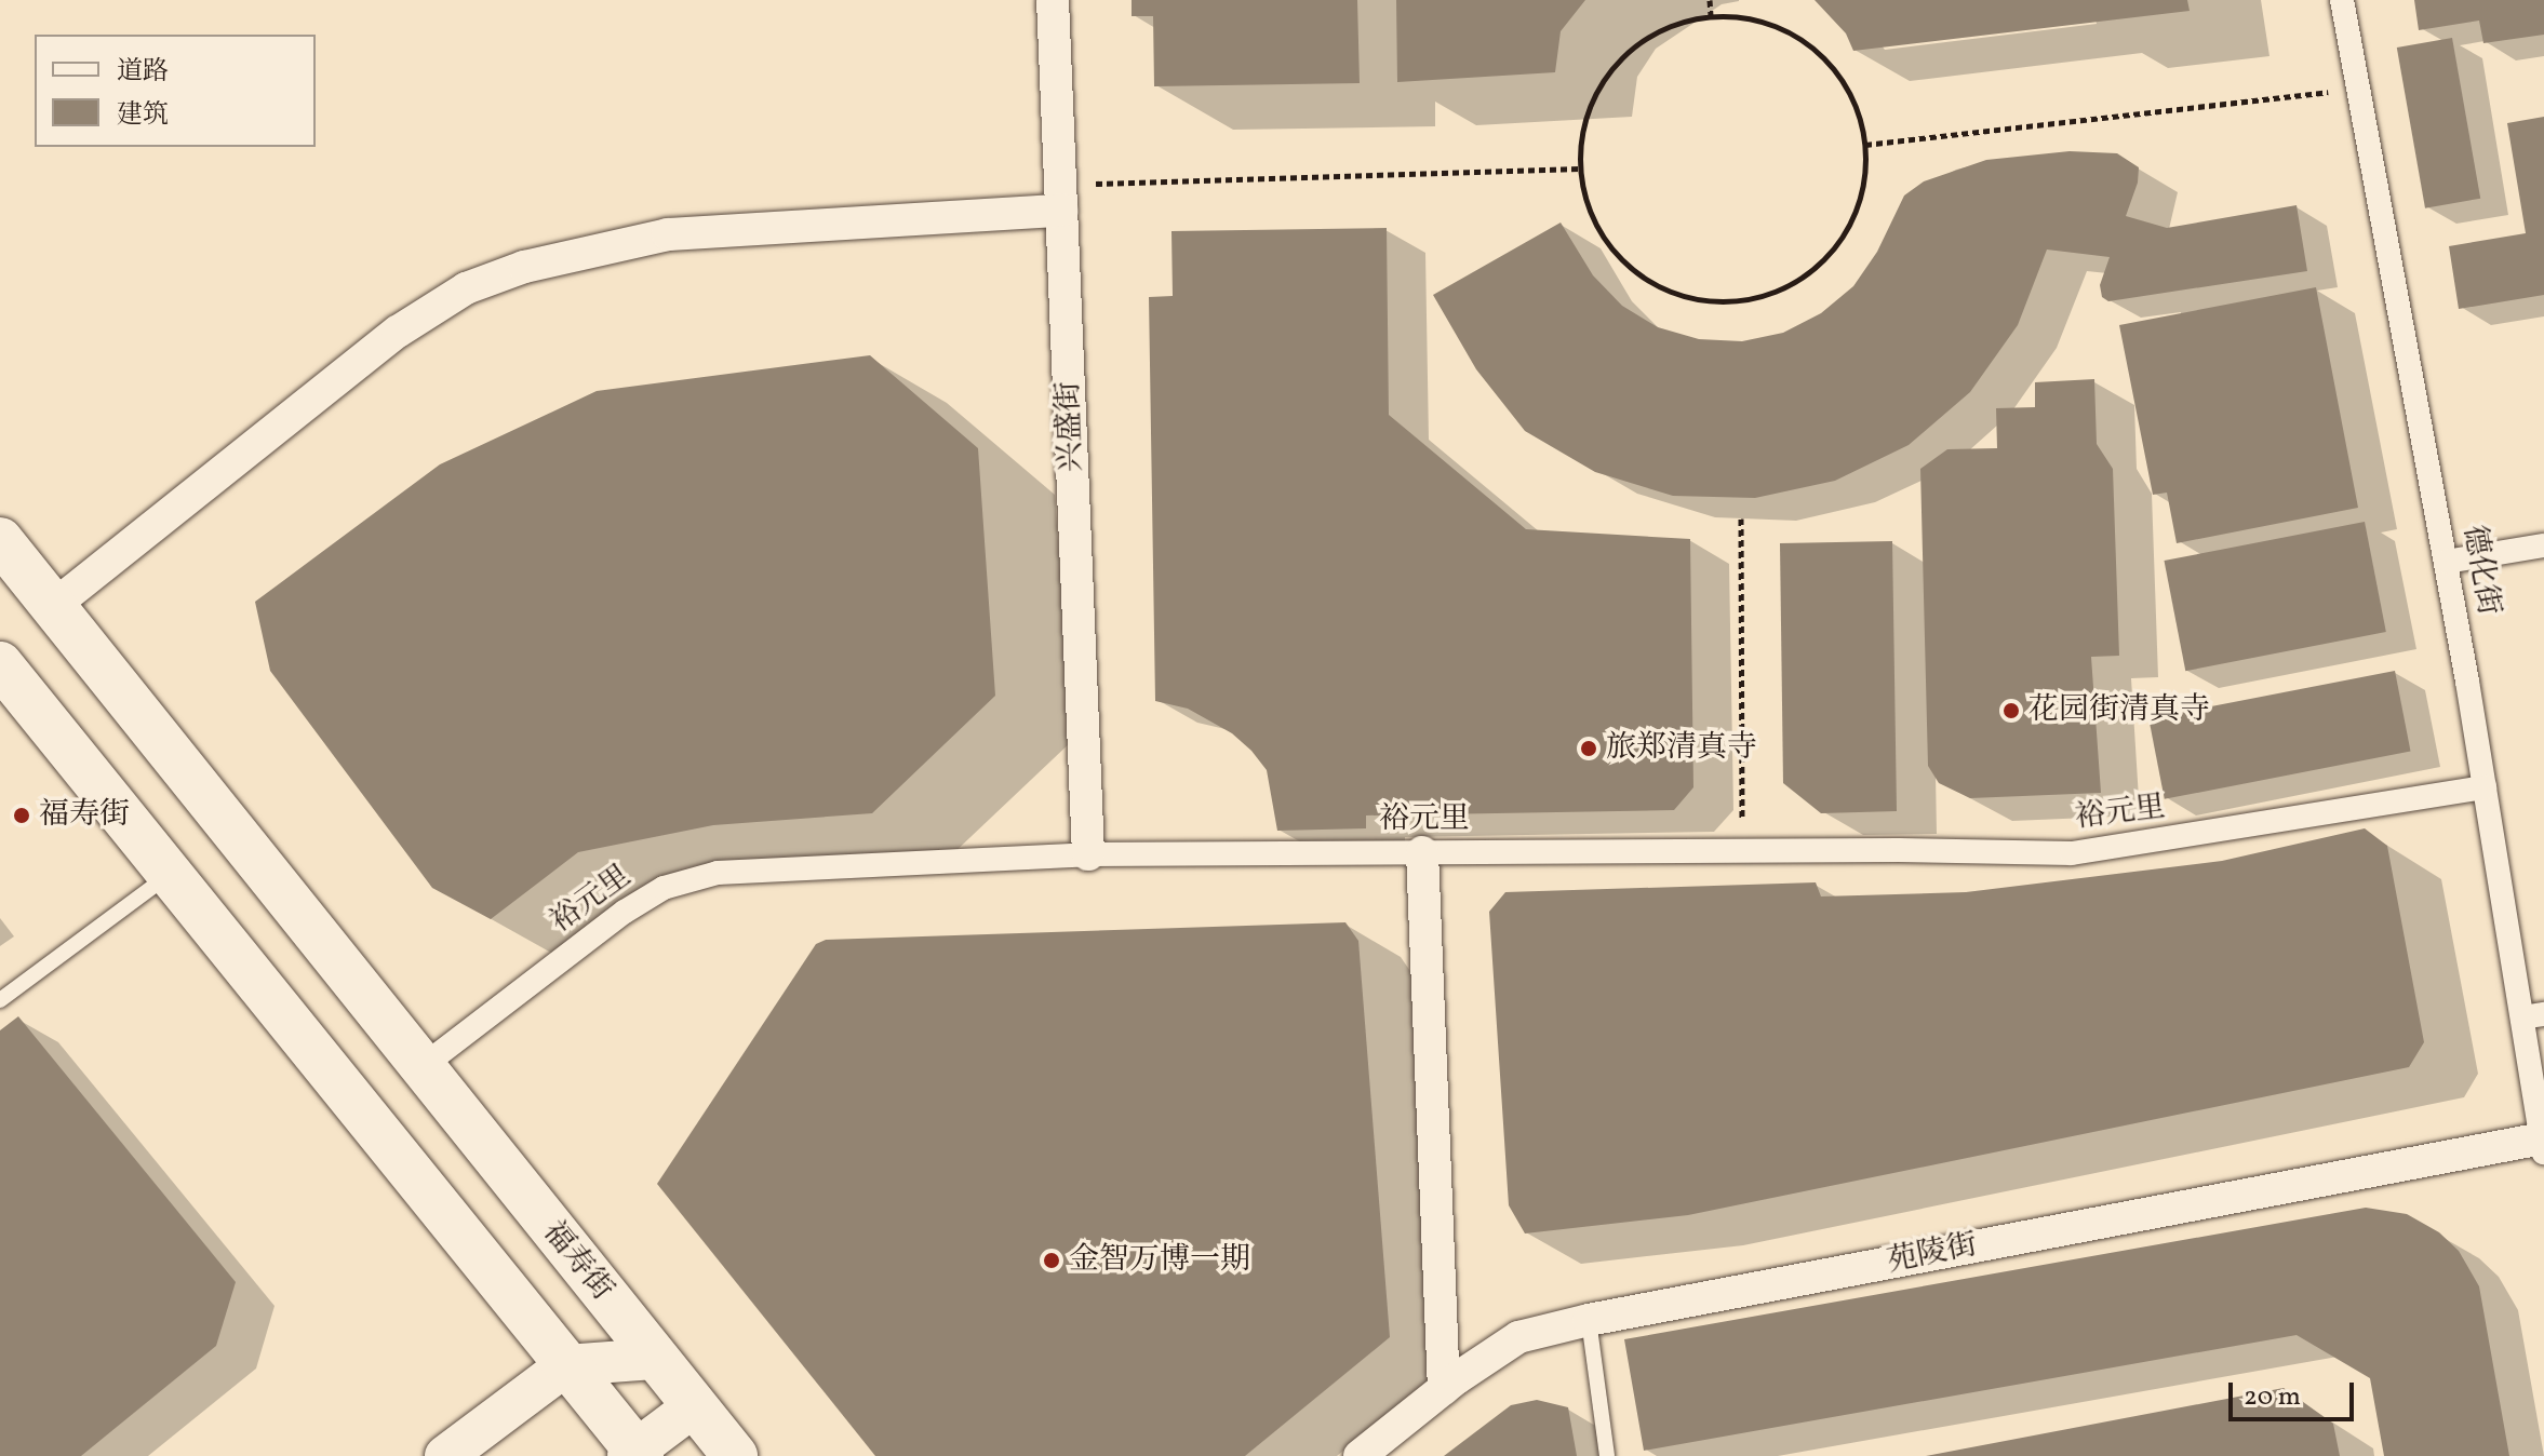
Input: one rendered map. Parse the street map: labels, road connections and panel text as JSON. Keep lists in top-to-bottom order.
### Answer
{
  "streets": {
    "main road": ["福寿街"],
    "street": [
      "兴盛街",
      "德化街",
      "裕元里",
      "苑陵街"
    ]
  },
  "crossings": [
    ["兴盛街", "裕元里"],
    ["德化街", "裕元里"],
    ["德化街", "苑陵街"],
    ["裕元里", "福寿街"]
  ],
  "places": [
    "花园街清真寺",
    "旅郑清真寺",
    "福寿街",
    "金智万博一期"
  ],
  "legend": ["道路", "建筑"],
  "scale_bar": "20 m"
}
